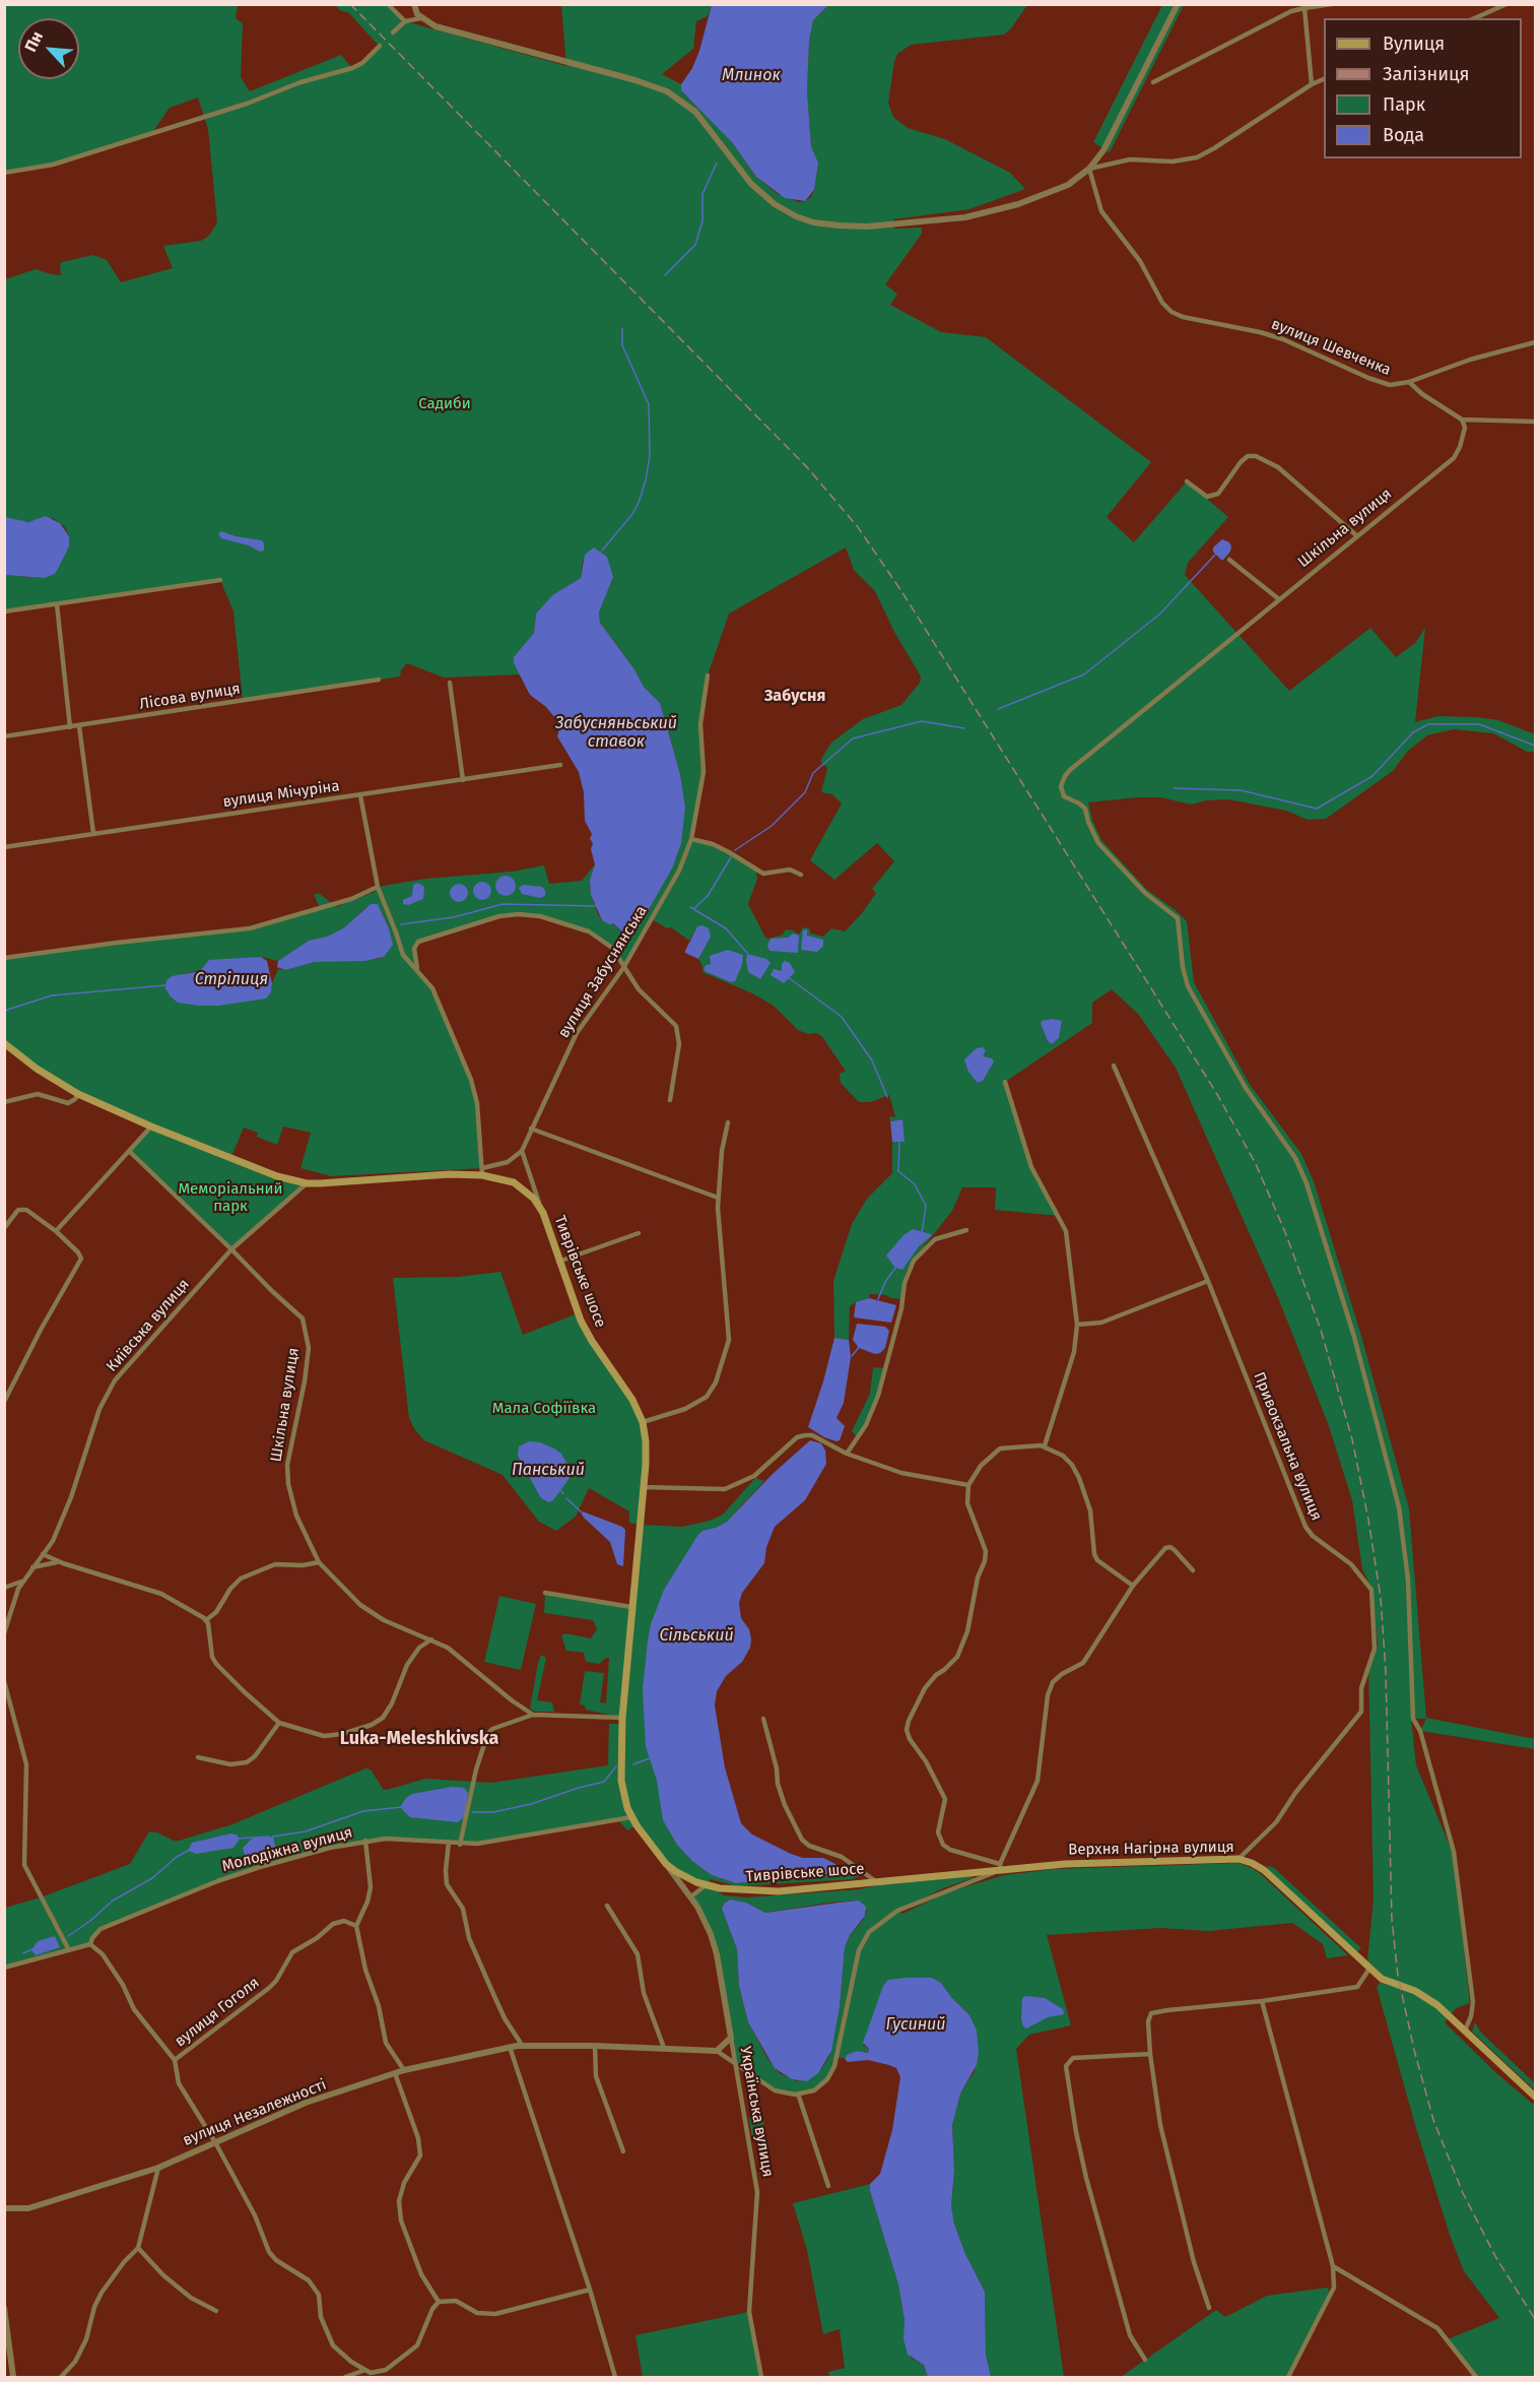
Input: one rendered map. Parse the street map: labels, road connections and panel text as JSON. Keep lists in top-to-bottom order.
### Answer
{
  "streets": {
    "main road": ["Тиврівське шосе", "Верхня Нагірна вулиця"],
    "street": [
      "вулиця Шевченка",
      "Шкільна вулиця",
      "Лісова вулиця",
      "вулиця Мічуріна",
      "вулиця Забуснянська",
      "Київська вулиця",
      "Привокзальна вулиця",
      "Молодіжна вулиця",
      "вулиця Гоголя",
      "Українська вулиця",
      "вулиця Незалежності"
    ]
  },
  "crossings": [
    ["Шкільна вулиця", "Київська вулиця"],
    ["Шкільна вулиця", "Верхня Нагірна вулиця"],
    ["Тиврівське шосе", "Київська вулиця"],
    ["Тиврівське шосе", "Верхня Нагірна вулиця"],
    ["Тиврівське шосе", "Молодіжна вулиця"],
    ["Тиврівське шосе", "Українська вулиця"],
    ["Привокзальна вулиця", "Верхня Нагірна вулиця"]
  ],
  "districts": ["Забусня", "Luka-Meleshkivska"],
  "water": [
    "Млинок",
    "Забусняньський ставок",
    "Стрілиця",
    "Панський",
    "Сільський",
    "Гусиний"
  ],
  "parks": ["Садиби", "Меморіальний парк", "Мала Софіївка"],
  "legend": [
    "Вулиця",
    "Залізниця",
    "Парк",
    "Вода"
  ],
  "north": "top left"
}
